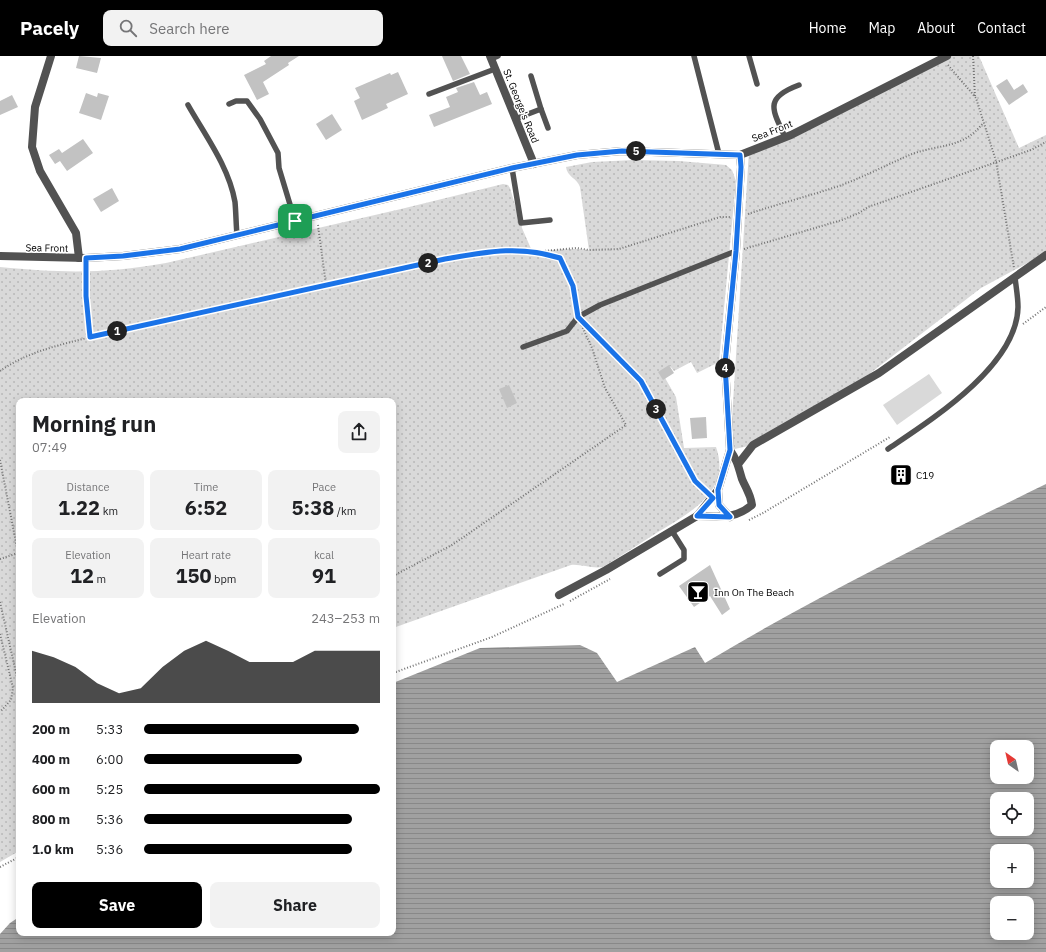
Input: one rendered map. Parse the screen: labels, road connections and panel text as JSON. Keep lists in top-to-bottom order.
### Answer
{
  "streets": {
    "street": ["St. George's Road", "Sea Front"]
  },
  "crossings": [
    ["St. George's Road", "Sea Front"]
  ],
  "places": {
    "building": ["C19"],
    "bar": ["Inn On The Beach"]
  },
  "north": "top left",
  "page": {
    "header": "Pacely",
    "search": "Search here",
    "nav": [
      "Home",
      "Map",
      "About",
      "Contact"
    ],
    "pins": [
      "5",
      "2",
      "1",
      "4",
      "3"
    ],
    "heading": ["Morning run", "07:49"],
    "stats": [
      ["Distance", "1.22 km"],
      ["Time", "6:52"],
      ["Pace", "5:38 /km"],
      ["Elevation", "12 m"],
      ["Heart rate", "150 bpm"],
      ["kcal", "91"]
    ],
    "chart": ["Elevation", "243–253 m"],
    "list": [
      {
        "name": "200 m",
        "note": "5:33"
      },
      {
        "name": "400 m",
        "note": "6:00"
      },
      {
        "name": "600 m",
        "note": "5:25"
      },
      {
        "name": "800 m",
        "note": "5:36"
      },
      {
        "name": "1.0 km",
        "note": "5:36"
      }
    ],
    "map_buttons": ["+", "−"],
    "buttons": ["Save", "Share"]
  }
}
